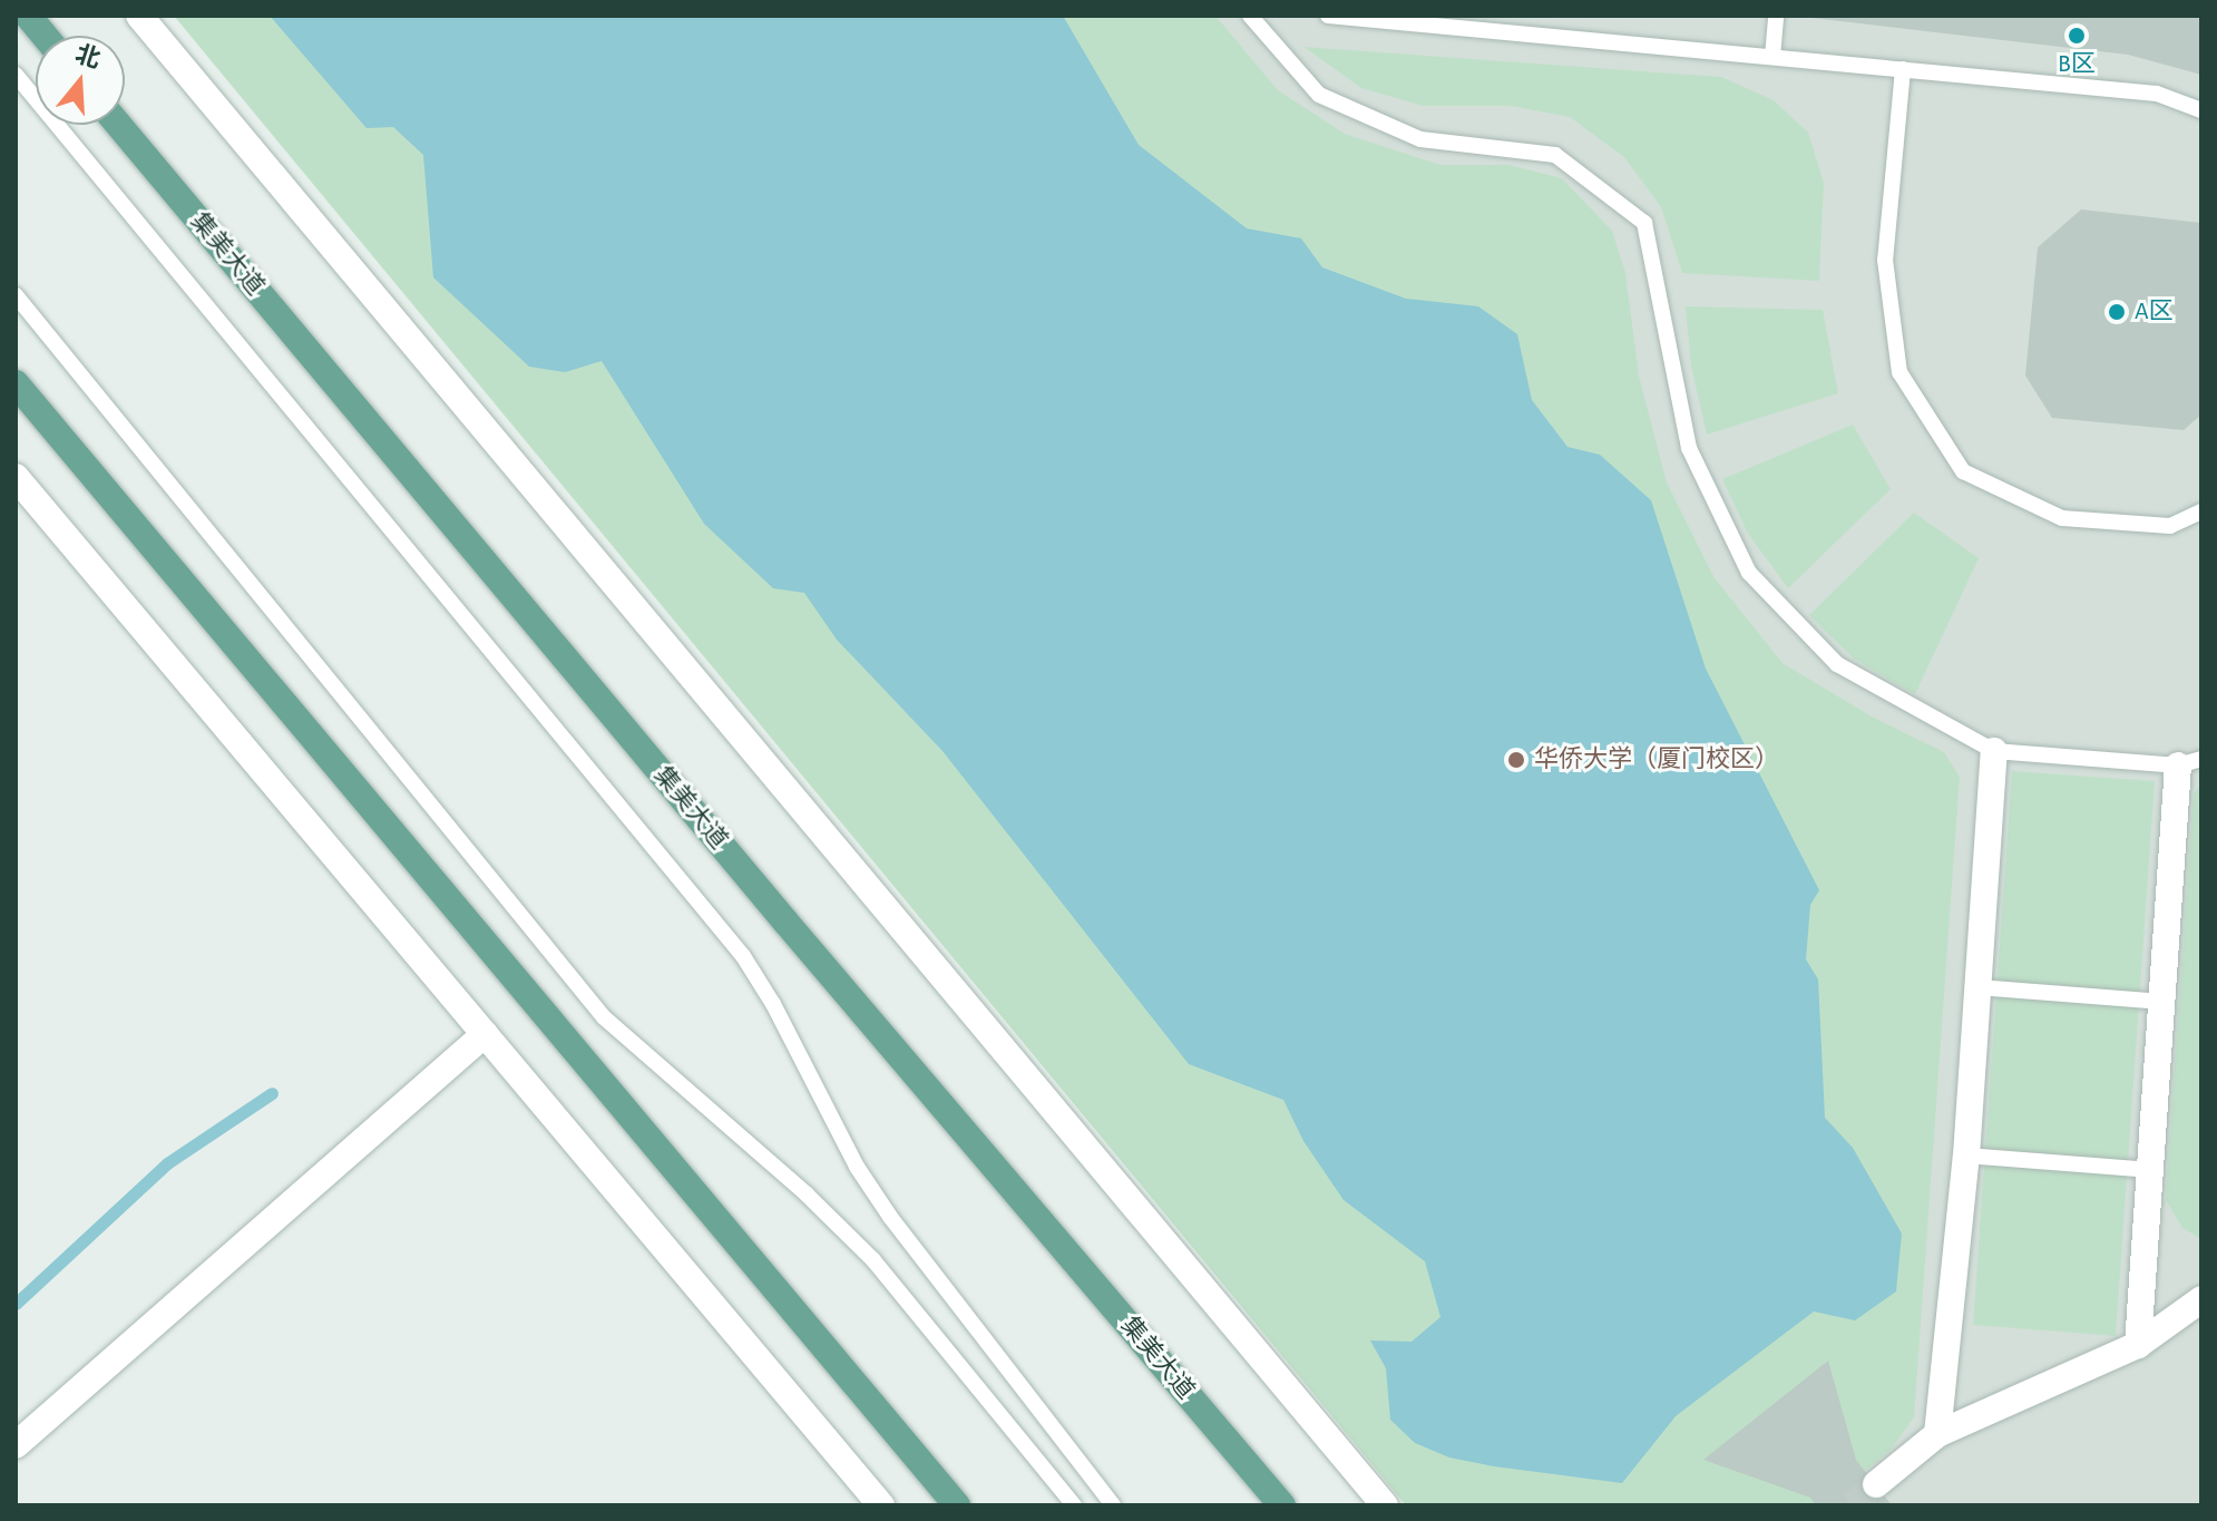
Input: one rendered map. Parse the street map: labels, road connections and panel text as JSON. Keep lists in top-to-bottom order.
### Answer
{
  "streets": {
    "main road": ["集美大道"]
  },
  "places": ["B区", "A区", "华侨大学（厦门校区）"],
  "north": "top"
}
